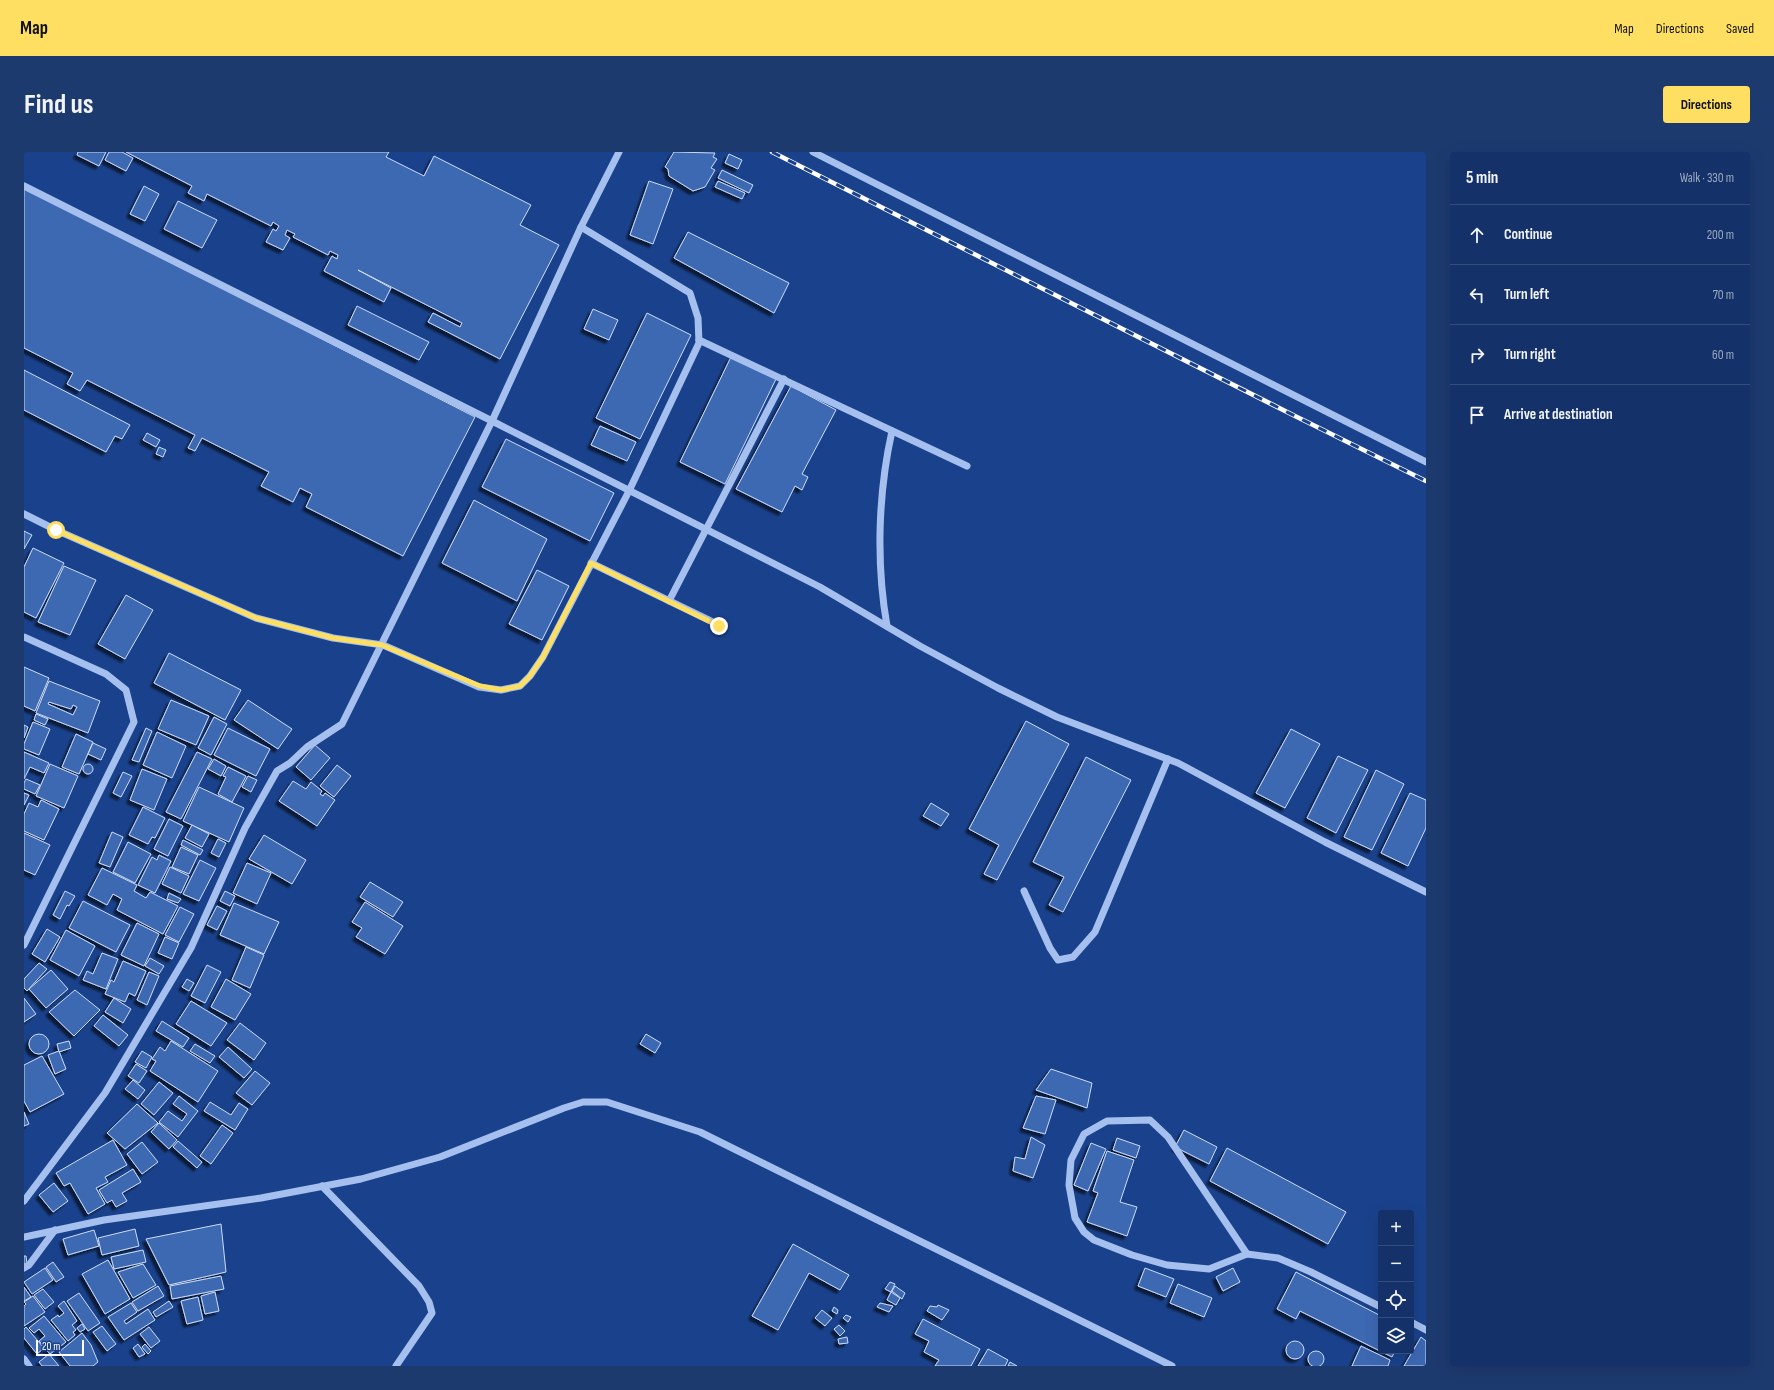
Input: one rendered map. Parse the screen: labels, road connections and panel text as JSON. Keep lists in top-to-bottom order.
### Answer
{
  "scale_bar": "20 m",
  "page": {
    "header": "Map",
    "nav": ["Map", "Directions", "Saved"],
    "buttons": "Directions",
    "title": "Find us",
    "heading": ["5 min", "Walk · 330 m"],
    "list": [
      ["Continue", "200 m"],
      ["Turn left", "70 m"],
      ["Turn right", "60 m"],
      "Arrive at destination"
    ],
    "map_buttons": ["+", "−"],
    "scale": "20 m"
  }
}
